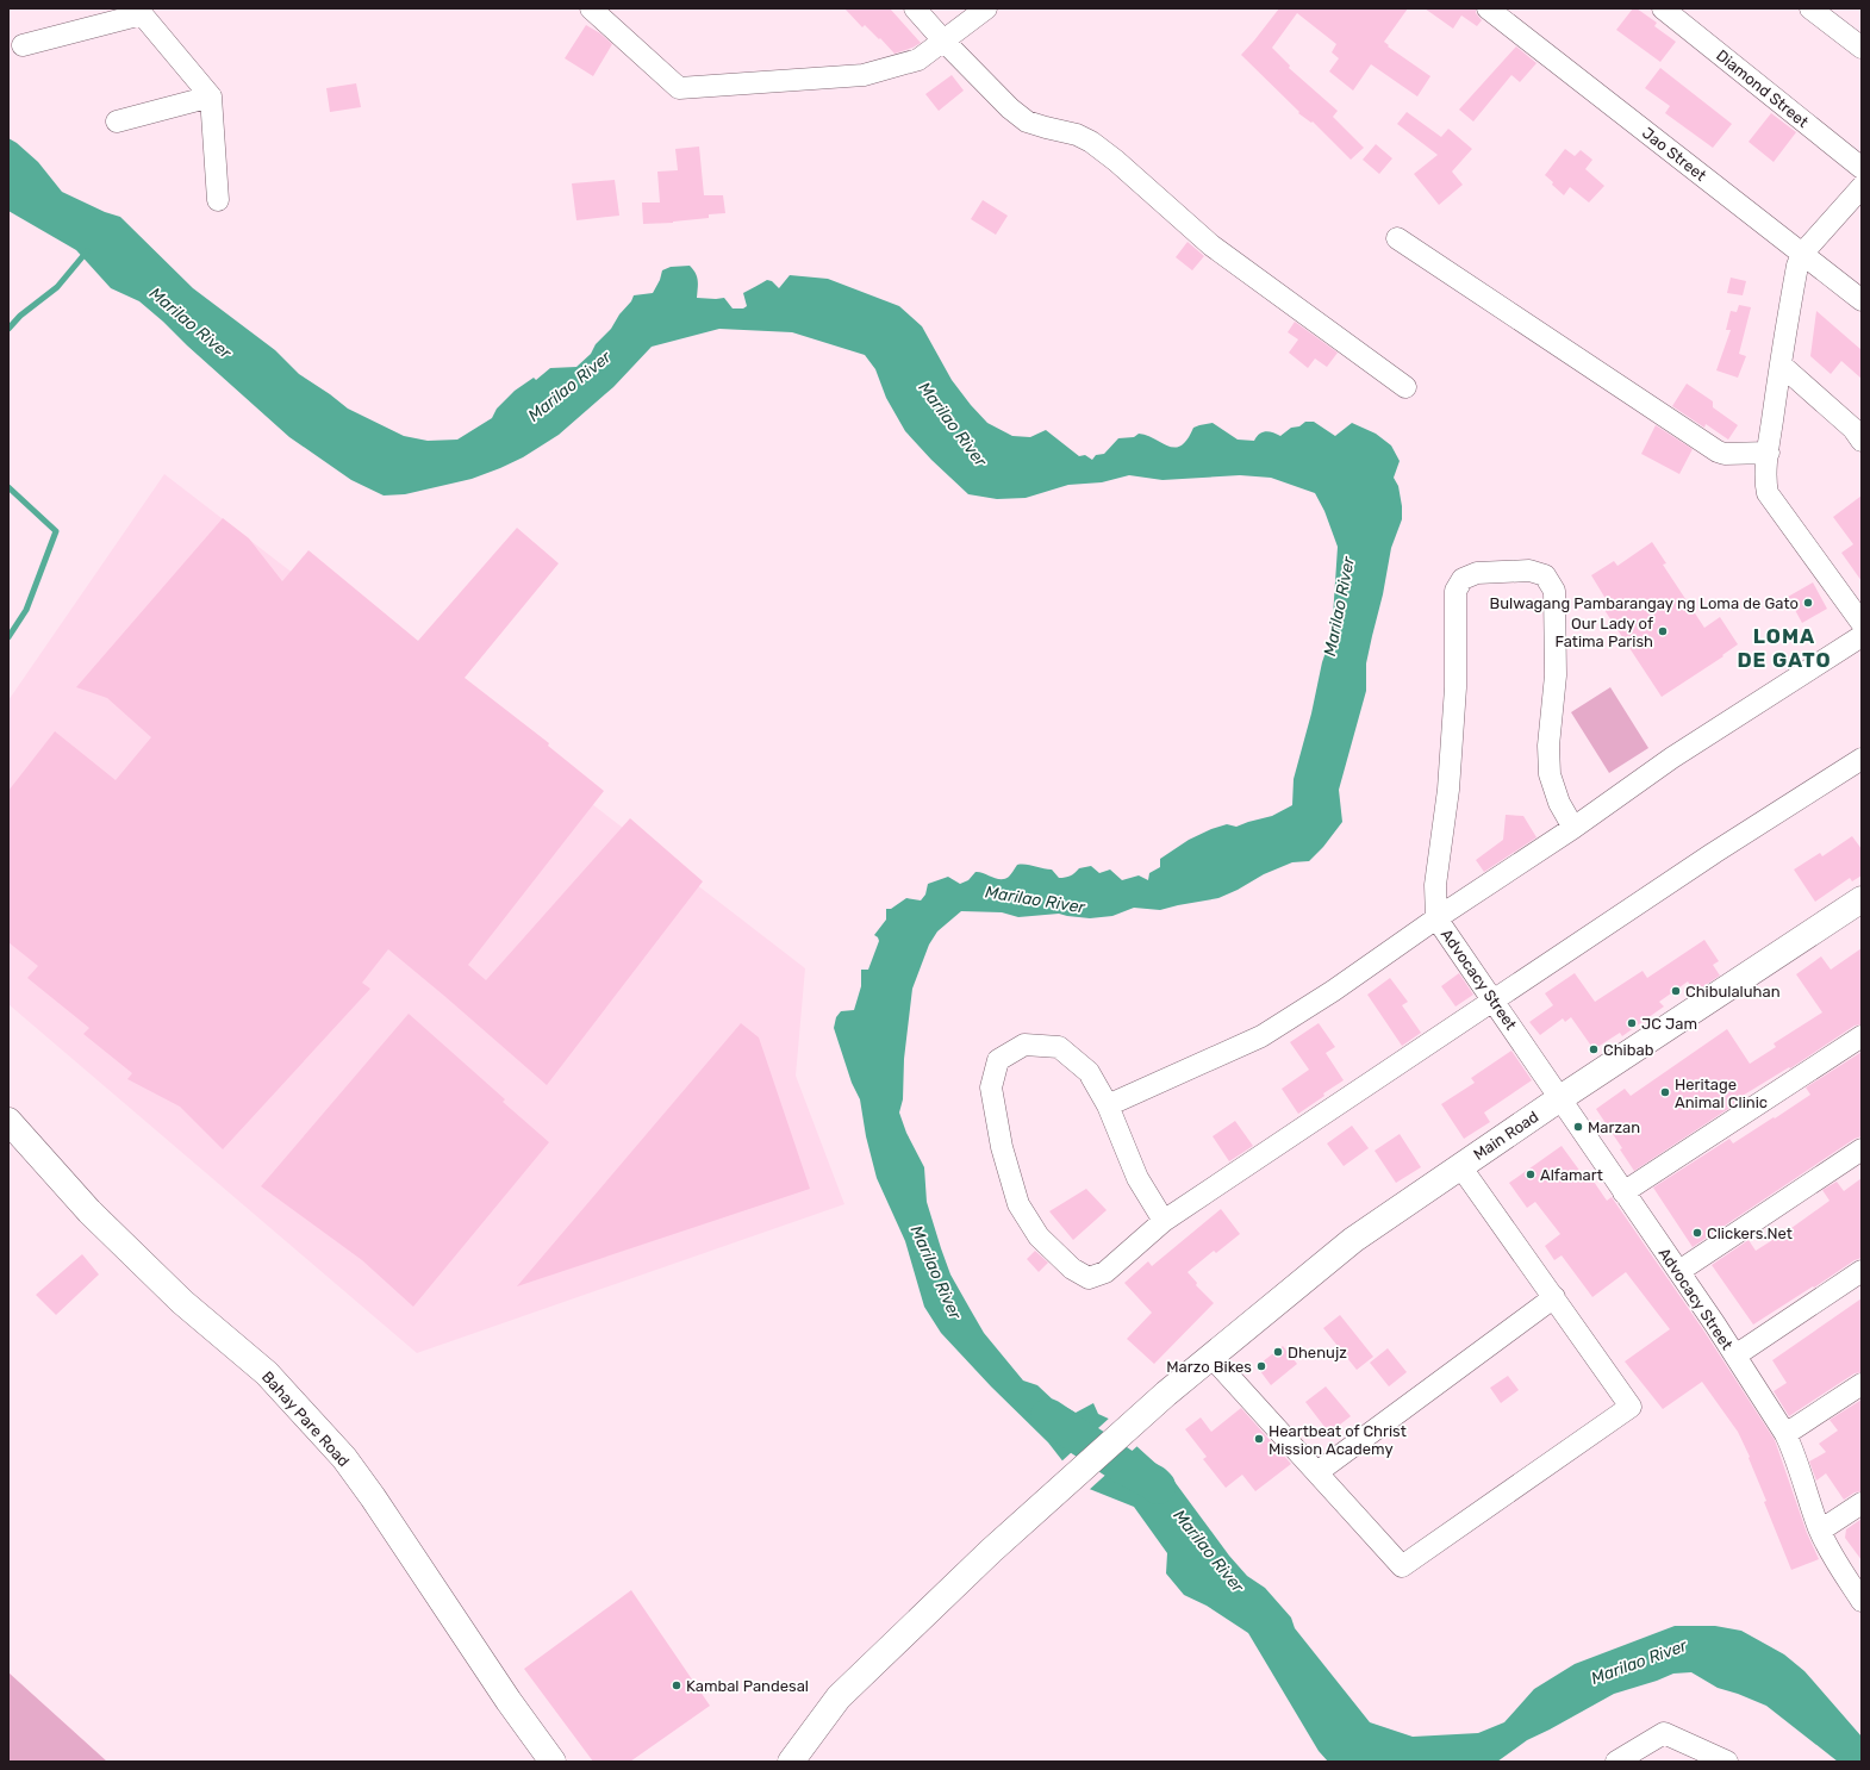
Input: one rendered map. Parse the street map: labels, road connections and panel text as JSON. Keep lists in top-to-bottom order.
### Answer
{
  "streets": {
    "main road": ["Main Road", "Bahay Pare Road"],
    "street": ["Diamond Street", "Jao Street", "Advocacy Street"]
  },
  "crossings": [
    ["Advocacy Street", "Main Road"]
  ],
  "districts": ["LOMA DE GATO"],
  "water": ["Marilao River"],
  "places": [
    "Bulwagang Pambarangay ng Loma de Gato",
    "Our Lady of Fatima Parish",
    "Chibulaluhan",
    "JC Jam",
    "Chibab",
    "Heritage Animal Clinic",
    "Marzan",
    "Alfamart",
    "Clickers.Net",
    "Dhenujz",
    "Marzo Bikes",
    "Heartbeat of Christ Mission Academy",
    "Kambal Pandesal"
  ]
}
